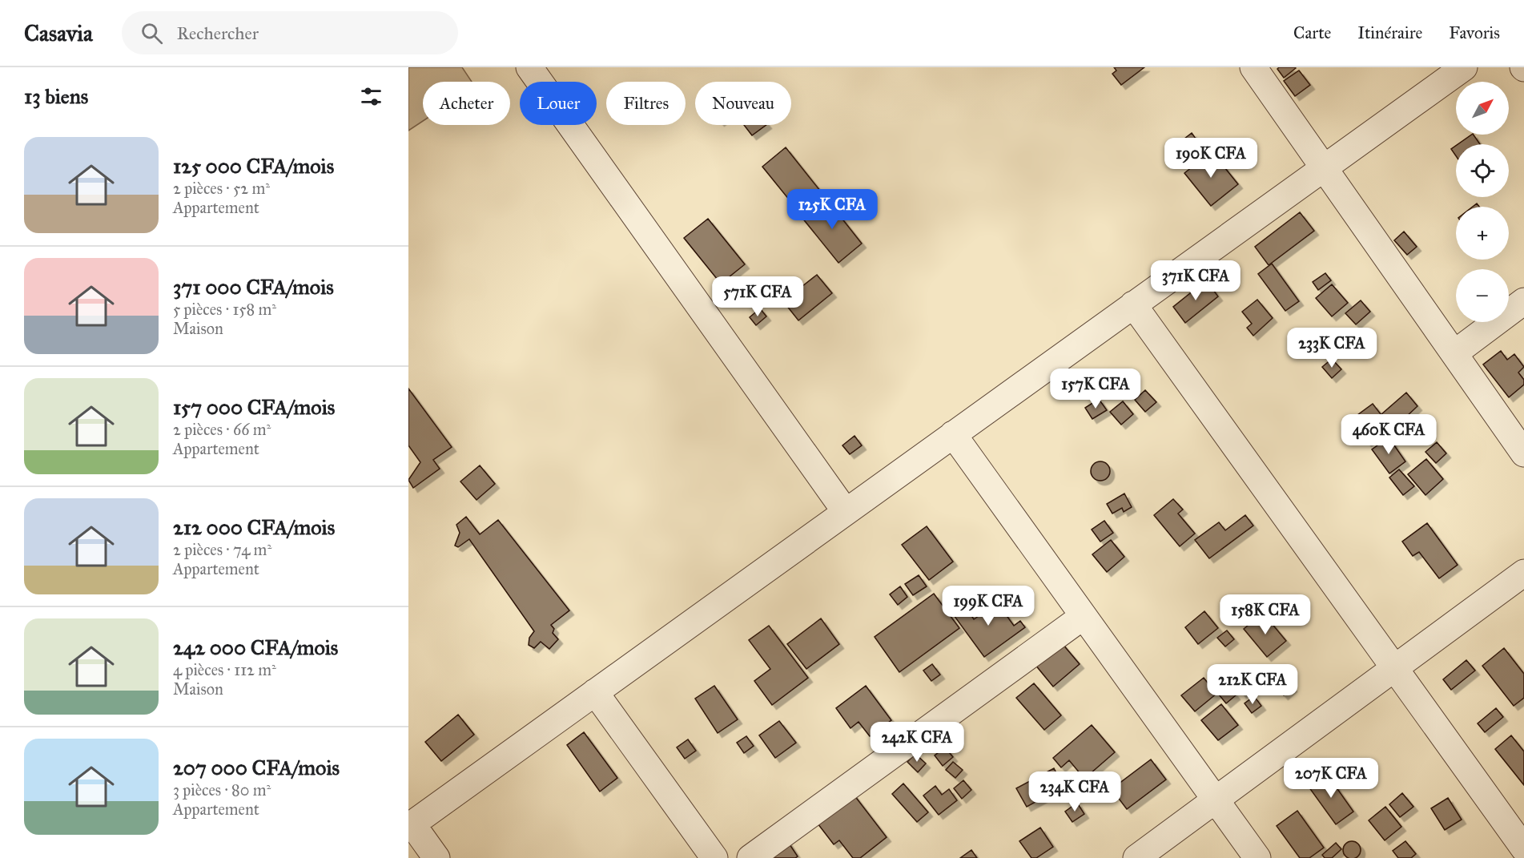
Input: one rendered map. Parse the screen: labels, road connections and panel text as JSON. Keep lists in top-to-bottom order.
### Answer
{
  "north": "top right",
  "page": {
    "header": "Casavia",
    "search": "Rechercher",
    "nav": ["Carte", "Itinéraire", "Favoris"],
    "heading": "13 biens",
    "map_buttons": ["+", "−"],
    "chip": [
      "Acheter",
      "Louer",
      "Filtres",
      "Nouveau"
    ],
    "list": [
      {
        "name": "125 000 CFA/mois",
        "note": "2 pièces · 52 m² · Appartement"
      },
      {
        "name": "371 000 CFA/mois",
        "note": "5 pièces · 158 m² · Maison"
      },
      {
        "name": "157 000 CFA/mois",
        "note": "2 pièces · 66 m² · Appartement"
      },
      {
        "name": "212 000 CFA/mois",
        "note": "2 pièces · 74 m² · Appartement"
      },
      {
        "name": "242 000 CFA/mois",
        "note": "4 pièces · 112 m² · Maison"
      },
      {
        "name": "207 000 CFA/mois",
        "note": "3 pièces · 80 m² · Appartement"
      }
    ],
    "price": [
      "190K CFA",
      "125K CFA",
      "371K CFA",
      "571K CFA",
      "233K CFA",
      "157K CFA",
      "460K CFA",
      "199K CFA",
      "158K CFA",
      "212K CFA",
      "242K CFA",
      "207K CFA",
      "234K CFA"
    ]
  }
}
